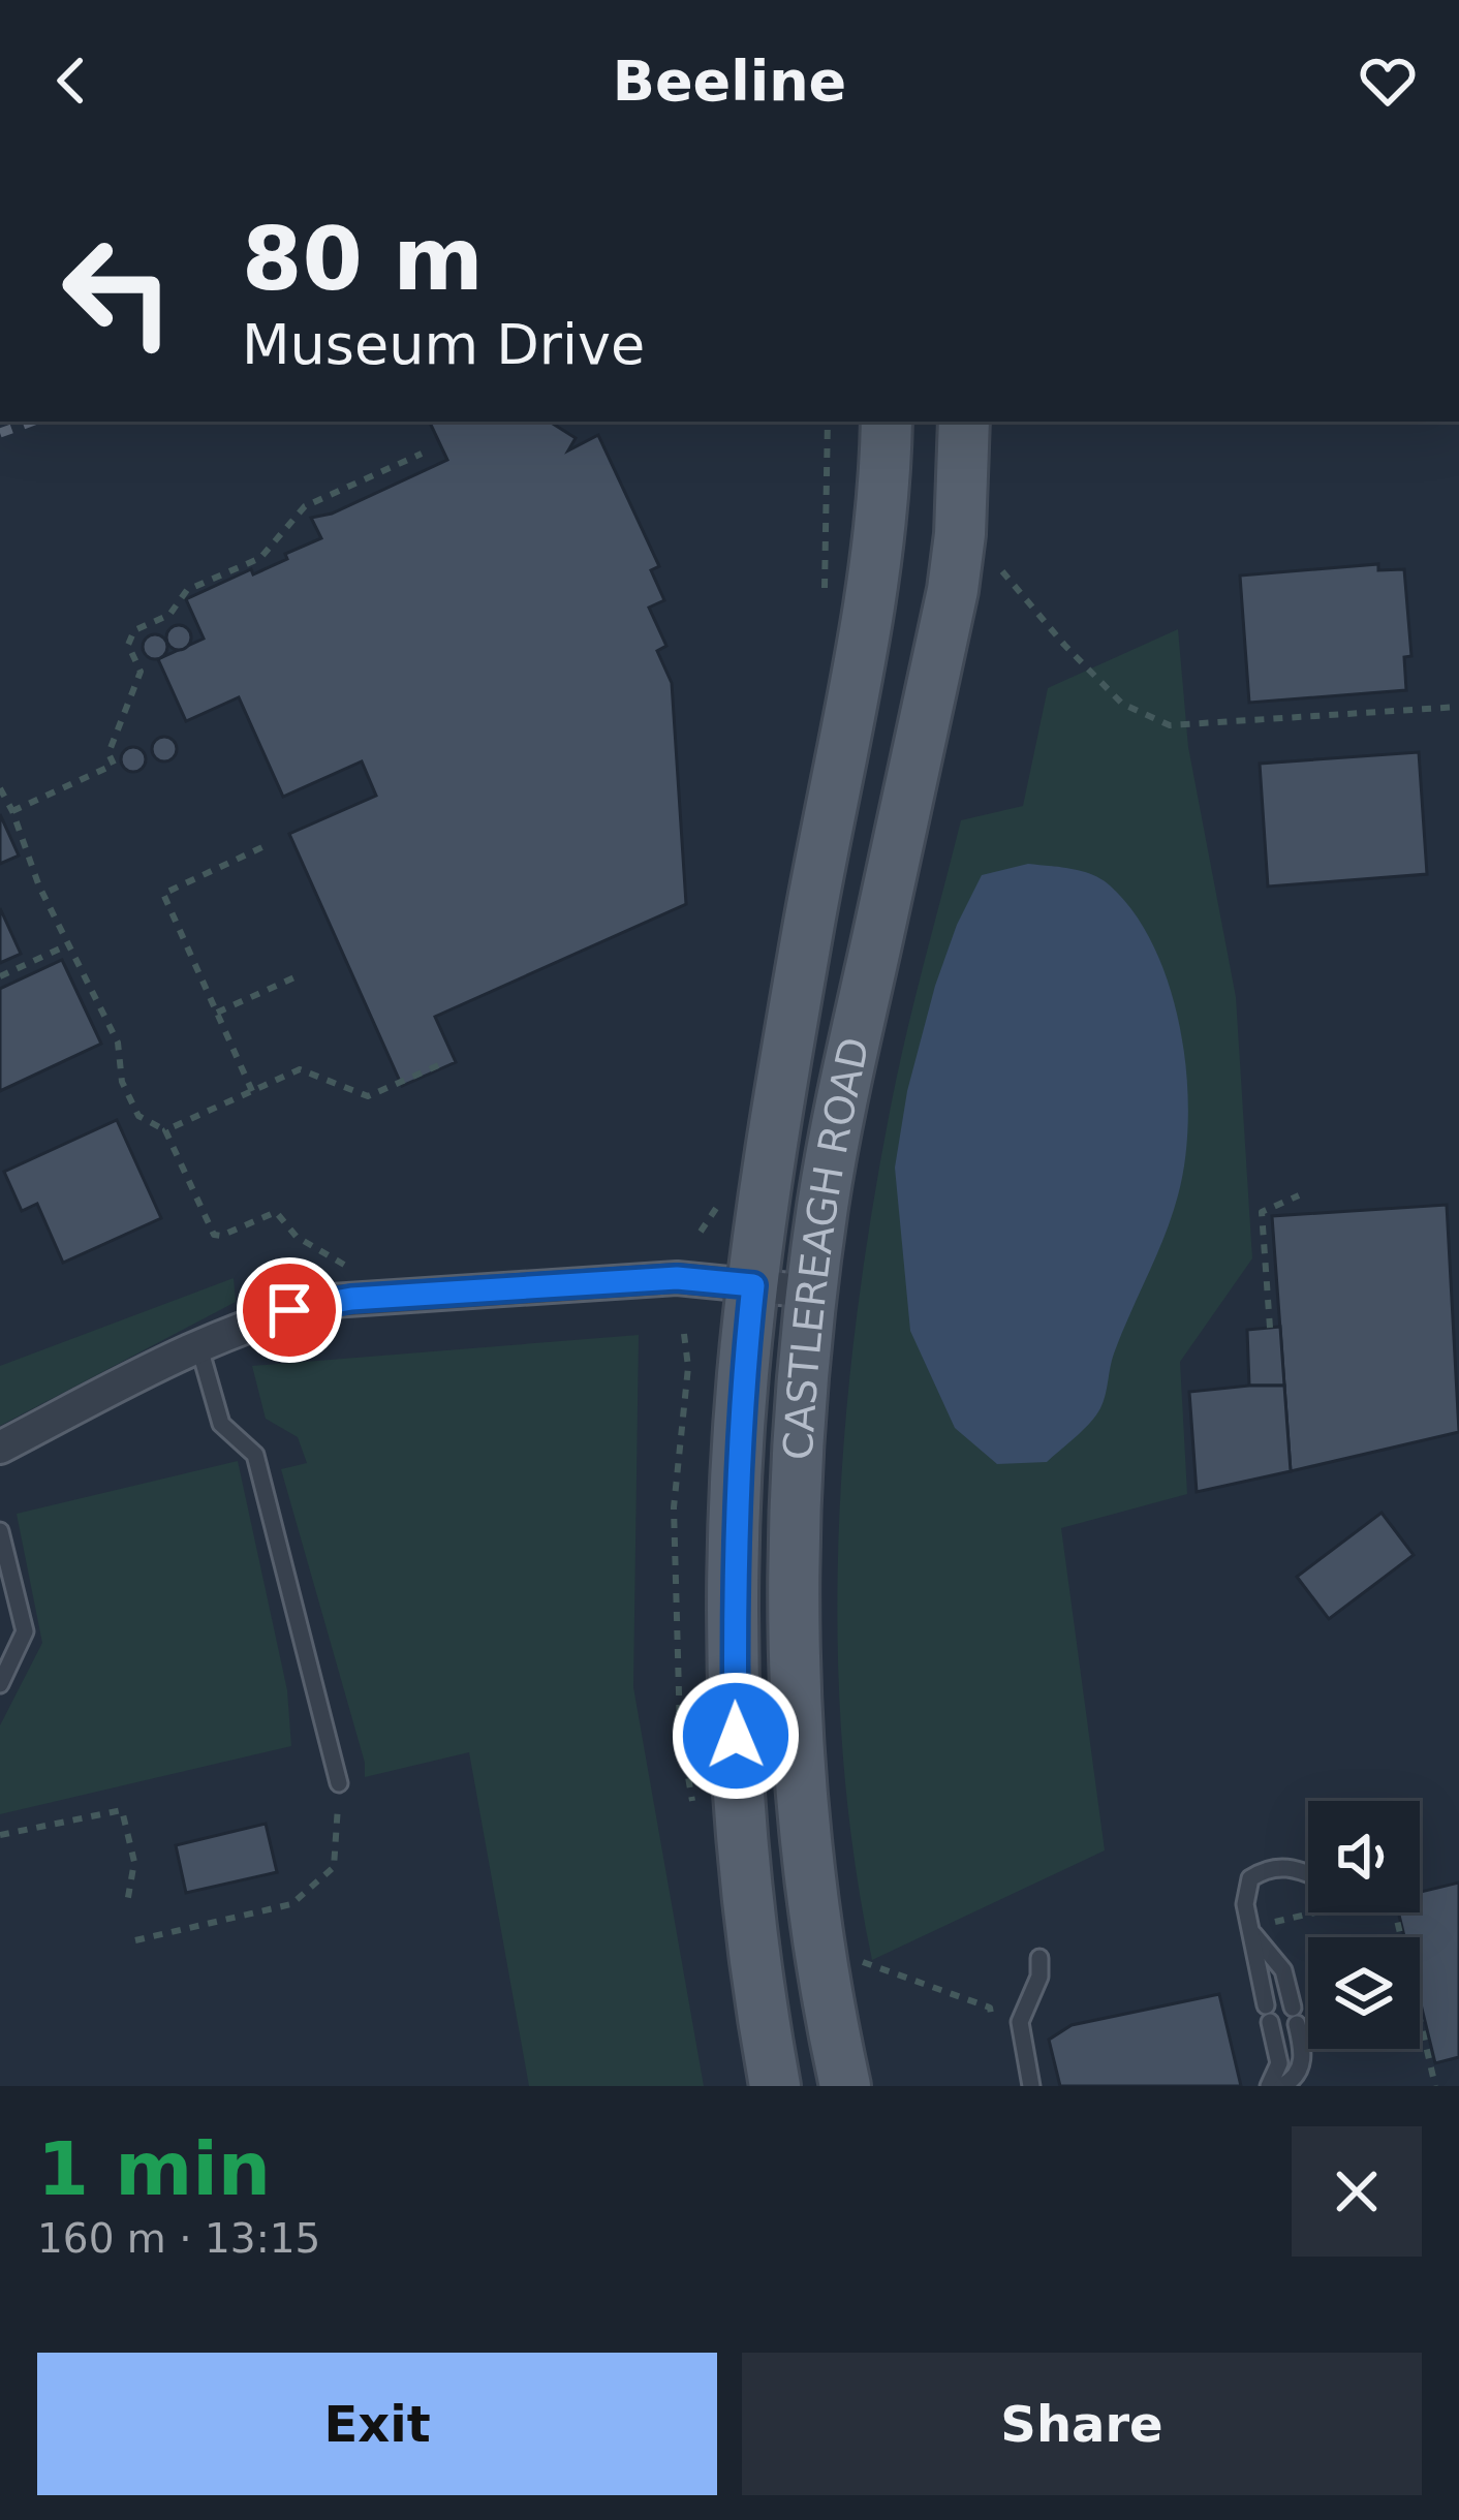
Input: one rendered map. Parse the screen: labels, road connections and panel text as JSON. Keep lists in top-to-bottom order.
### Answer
{
  "streets": {
    "main road": ["CASTLEREAGH ROAD"]
  },
  "page": {
    "header": "Beeline",
    "turn": ["80 m", "Museum Drive"],
    "heading": ["1 min", "160 m · 13:15"],
    "buttons": ["Exit", "Share"]
  }
}
